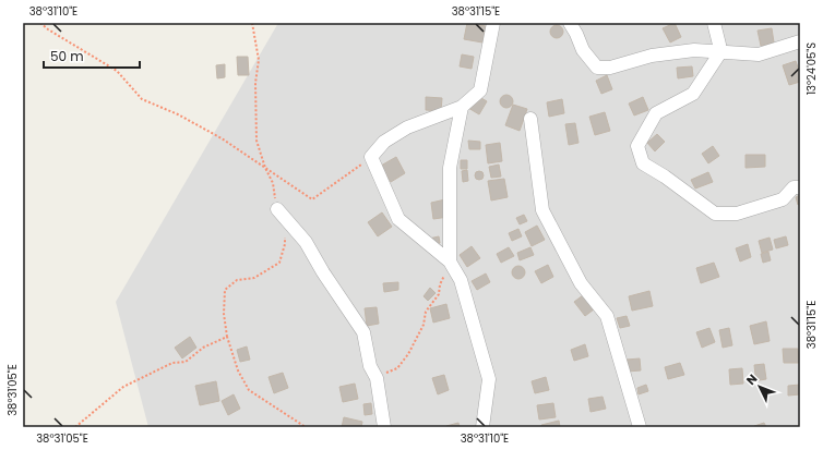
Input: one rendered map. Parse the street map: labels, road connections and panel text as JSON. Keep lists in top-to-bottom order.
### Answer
{
  "scale_bar": "50 m",
  "north": "top left",
  "coordinates": [
    "38°31'10\"E",
    "38°31'15\"E",
    "13°24'05\"S",
    "38°31'05\"E"
  ]
}
